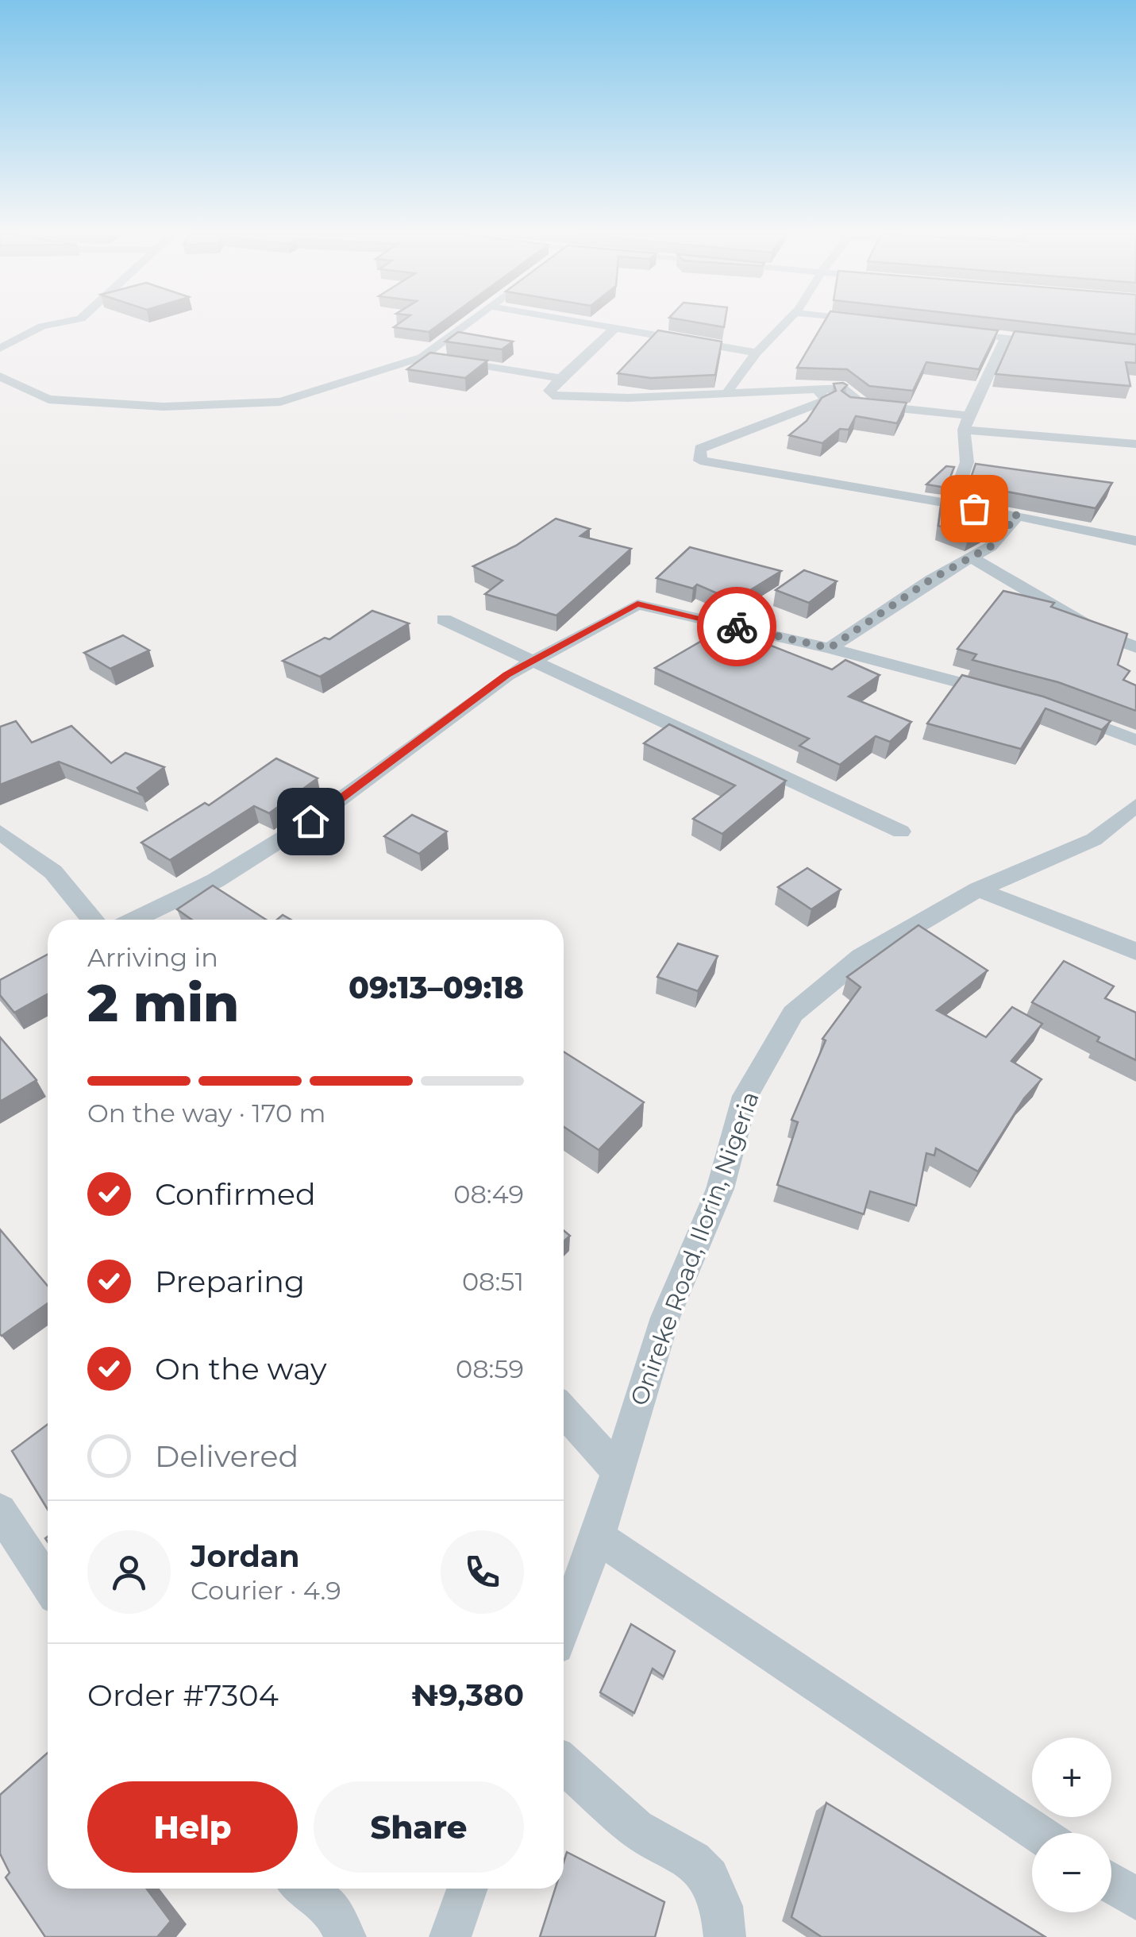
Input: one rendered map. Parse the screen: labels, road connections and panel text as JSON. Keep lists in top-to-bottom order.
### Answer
{
  "streets": {
    "street": ["Onireke Road, Ilorin, Nigeria"]
  },
  "page": {
    "heading": ["2 min", "Arriving in", "09:13–09:18"],
    "panel": [
      "Jordan",
      "Courier · 4.9",
      "Order #7304",
      "₦9,380"
    ],
    "bar": "On the way · 170 m",
    "list": [
      ["Confirmed", "08:49"],
      ["Preparing", "08:51"],
      ["On the way", "08:59"],
      "Delivered"
    ],
    "map_buttons": ["+", "−"],
    "buttons": ["Help", "Share"]
  }
}
